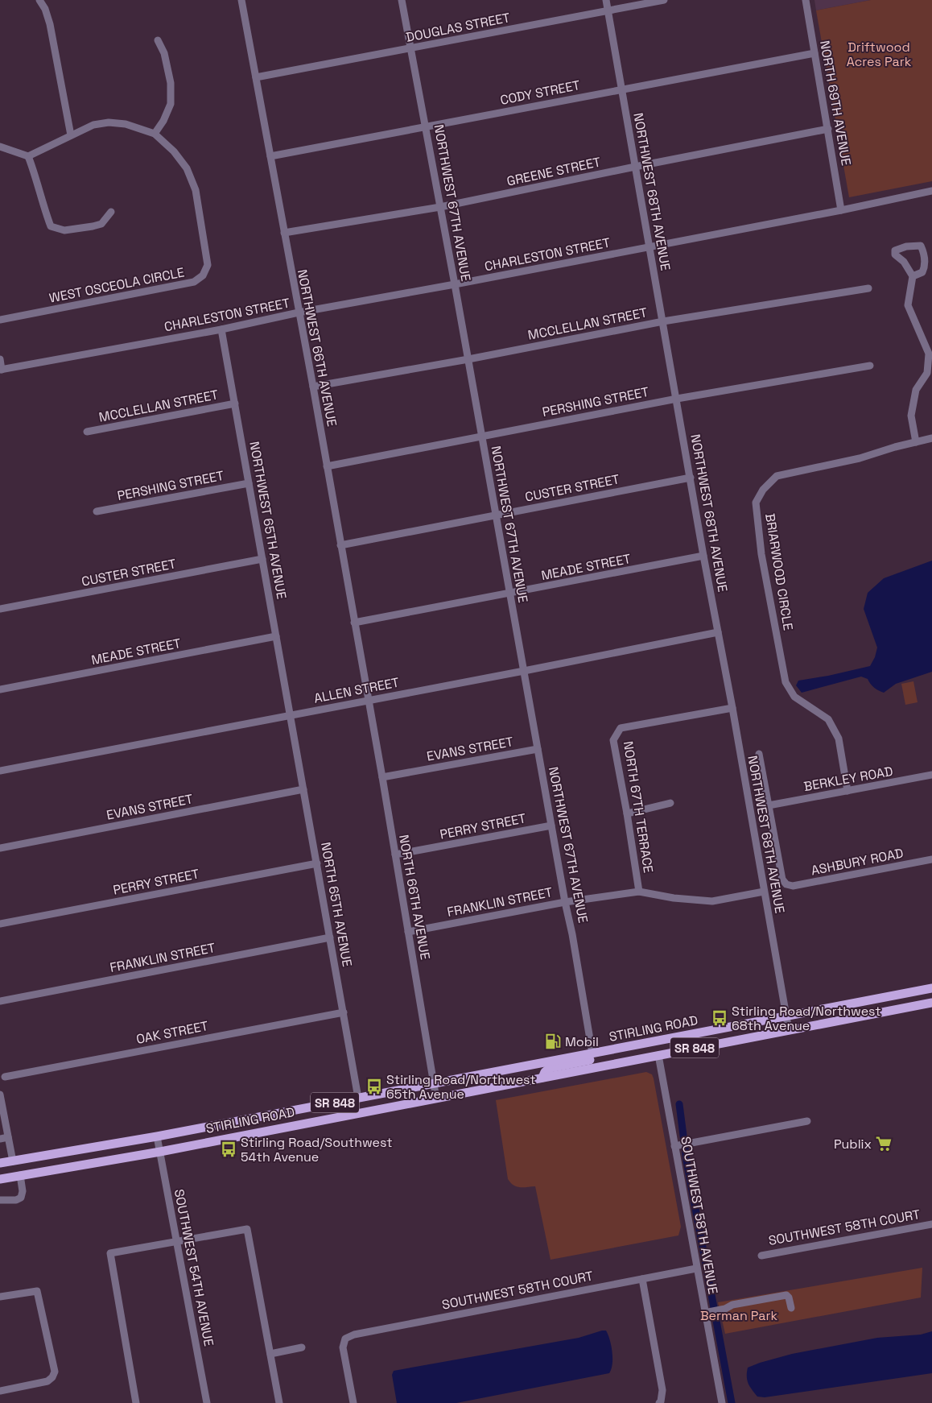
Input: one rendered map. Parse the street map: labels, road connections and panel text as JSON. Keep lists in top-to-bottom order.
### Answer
{
  "streets": {
    "main road": ["STIRLING ROAD", "SR 848"],
    "street": [
      "DOUGLAS STREET",
      "CODY STREET",
      "NORTH 69TH AVENUE",
      "GREENE STREET",
      "NORTHWEST 68TH AVENUE",
      "NORTHWEST 67TH AVENUE",
      "CHARLESTON STREET",
      "WEST OSCEOLA CIRCLE",
      "MCCLELLAN STREET",
      "NORTHWEST 66TH AVENUE",
      "PERSHING STREET",
      "CUSTER STREET",
      "NORTHWEST 65TH AVENUE",
      "MEADE STREET",
      "BRIARWOOD CIRCLE",
      "ALLEN STREET",
      "EVANS STREET",
      "BERKLEY ROAD",
      "NORTH 67TH TERRACE",
      "PERRY STREET",
      "ASHBURY ROAD",
      "NORTH 66TH AVENUE",
      "FRANKLIN STREET",
      "NORTH 65TH AVENUE",
      "OAK STREET",
      "SOUTHWEST 58TH AVENUE",
      "SOUTHWEST 58TH COURT",
      "SOUTHWEST 54TH AVENUE"
    ]
  },
  "crossings": [
    ["DOUGLAS STREET", "NORTHWEST 68TH AVENUE"],
    ["DOUGLAS STREET", "NORTHWEST 67TH AVENUE"],
    ["DOUGLAS STREET", "NORTHWEST 66TH AVENUE"],
    ["CODY STREET", "NORTH 69TH AVENUE"],
    ["CODY STREET", "NORTHWEST 68TH AVENUE"],
    ["CODY STREET", "NORTHWEST 67TH AVENUE"],
    ["CODY STREET", "NORTHWEST 66TH AVENUE"],
    ["NORTH 69TH AVENUE", "GREENE STREET"],
    ["NORTH 69TH AVENUE", "CHARLESTON STREET"],
    ["GREENE STREET", "NORTHWEST 68TH AVENUE"],
    ["GREENE STREET", "NORTHWEST 67TH AVENUE"],
    ["GREENE STREET", "NORTHWEST 66TH AVENUE"],
    ["NORTHWEST 68TH AVENUE", "CHARLESTON STREET"],
    ["NORTHWEST 68TH AVENUE", "MCCLELLAN STREET"],
    ["NORTHWEST 68TH AVENUE", "PERSHING STREET"],
    ["NORTHWEST 68TH AVENUE", "CUSTER STREET"],
    ["NORTHWEST 68TH AVENUE", "MEADE STREET"],
    ["NORTHWEST 68TH AVENUE", "ALLEN STREET"],
    ["NORTHWEST 68TH AVENUE", "NORTH 67TH TERRACE"],
    ["NORTHWEST 68TH AVENUE", "FRANKLIN STREET"],
    ["NORTHWEST 68TH AVENUE", "STIRLING ROAD"],
    ["NORTHWEST 67TH AVENUE", "CHARLESTON STREET"],
    ["NORTHWEST 67TH AVENUE", "MCCLELLAN STREET"],
    ["NORTHWEST 67TH AVENUE", "PERSHING STREET"],
    ["NORTHWEST 67TH AVENUE", "CUSTER STREET"],
    ["NORTHWEST 67TH AVENUE", "MEADE STREET"],
    ["NORTHWEST 67TH AVENUE", "ALLEN STREET"],
    ["NORTHWEST 67TH AVENUE", "EVANS STREET"],
    ["NORTHWEST 67TH AVENUE", "PERRY STREET"],
    ["NORTHWEST 67TH AVENUE", "FRANKLIN STREET"],
    ["NORTHWEST 67TH AVENUE", "STIRLING ROAD"],
    ["CHARLESTON STREET", "NORTHWEST 66TH AVENUE"],
    ["CHARLESTON STREET", "NORTHWEST 65TH AVENUE"],
    ["MCCLELLAN STREET", "NORTHWEST 66TH AVENUE"],
    ["MCCLELLAN STREET", "NORTHWEST 65TH AVENUE"],
    ["NORTHWEST 66TH AVENUE", "PERSHING STREET"],
    ["NORTHWEST 66TH AVENUE", "CUSTER STREET"],
    ["NORTHWEST 66TH AVENUE", "MEADE STREET"],
    ["NORTHWEST 66TH AVENUE", "ALLEN STREET"],
    ["NORTHWEST 66TH AVENUE", "NORTH 66TH AVENUE"],
    ["PERSHING STREET", "NORTHWEST 65TH AVENUE"],
    ["CUSTER STREET", "NORTHWEST 65TH AVENUE"],
    ["NORTHWEST 65TH AVENUE", "MEADE STREET"],
    ["NORTHWEST 65TH AVENUE", "ALLEN STREET"],
    ["NORTHWEST 65TH AVENUE", "NORTH 65TH AVENUE"],
    ["BRIARWOOD CIRCLE", "BERKLEY ROAD"],
    ["ALLEN STREET", "NORTH 66TH AVENUE"],
    ["ALLEN STREET", "NORTH 65TH AVENUE"],
    ["EVANS STREET", "NORTH 66TH AVENUE"],
    ["EVANS STREET", "NORTH 65TH AVENUE"],
    ["BERKLEY ROAD", "ASHBURY ROAD"],
    ["NORTH 67TH TERRACE", "FRANKLIN STREET"],
    ["PERRY STREET", "NORTH 66TH AVENUE"],
    ["PERRY STREET", "NORTH 65TH AVENUE"],
    ["NORTH 66TH AVENUE", "FRANKLIN STREET"],
    ["NORTH 66TH AVENUE", "STIRLING ROAD"],
    ["FRANKLIN STREET", "NORTH 65TH AVENUE"],
    ["NORTH 65TH AVENUE", "STIRLING ROAD"],
    ["NORTH 65TH AVENUE", "OAK STREET"],
    ["STIRLING ROAD", "SOUTHWEST 58TH AVENUE"],
    ["STIRLING ROAD", "SOUTHWEST 54TH AVENUE"],
    ["SOUTHWEST 58TH AVENUE", "SOUTHWEST 58TH COURT"]
  ],
  "parks": ["Driftwood Acres Park", "Berman Park"],
  "places": {
    "bus stop": ["Stirling Road/Northwest 68th Avenue", "Stirling Road/Northwest 65th Avenue", "Stirling Road/Southwest 54th Avenue"],
    "fuel station": ["Mobil"],
    "supermarket": ["Publix"]
  }
}
